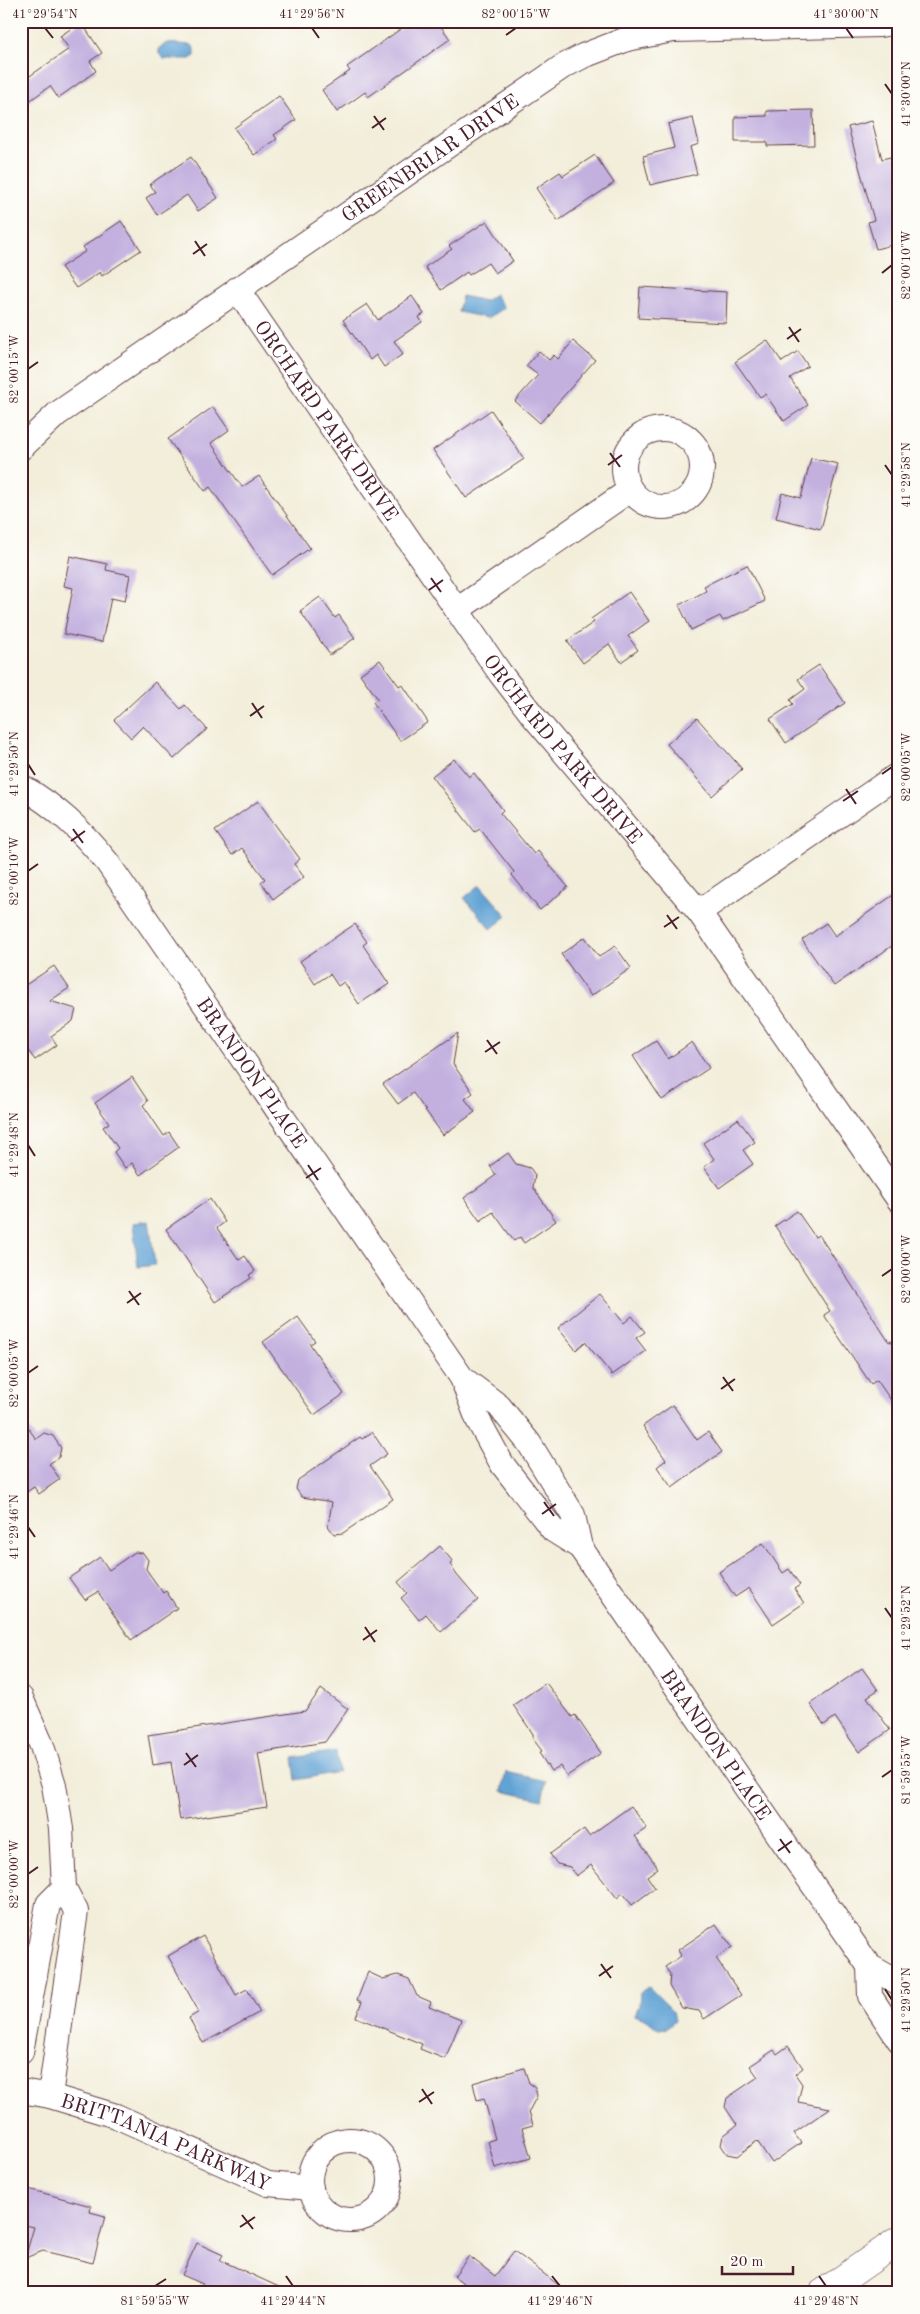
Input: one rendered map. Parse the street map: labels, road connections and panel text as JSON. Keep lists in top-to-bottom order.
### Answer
{
  "streets": {
    "street": [
      "GREENBRIAR DRIVE",
      "ORCHARD PARK DRIVE",
      "BRANDON PLACE",
      "BRITTANIA PARKWAY"
    ]
  },
  "crossings": [
    ["GREENBRIAR DRIVE", "ORCHARD PARK DRIVE"]
  ],
  "scale_bar": "20 m",
  "coordinates": [
    "41°29'54\"N",
    "41°29'56\"N",
    "82°00'15\"W",
    "41°30'00\"N",
    "82°00'10\"W",
    "41°29'58\"N",
    "41°29'50\"N",
    "82°00'05\"W",
    "41°29'48\"N",
    "82°00'00\"W",
    "41°29'46\"N",
    "41°29'52\"N",
    "81°59'55\"W",
    "41°29'44\"N"
  ]
}
